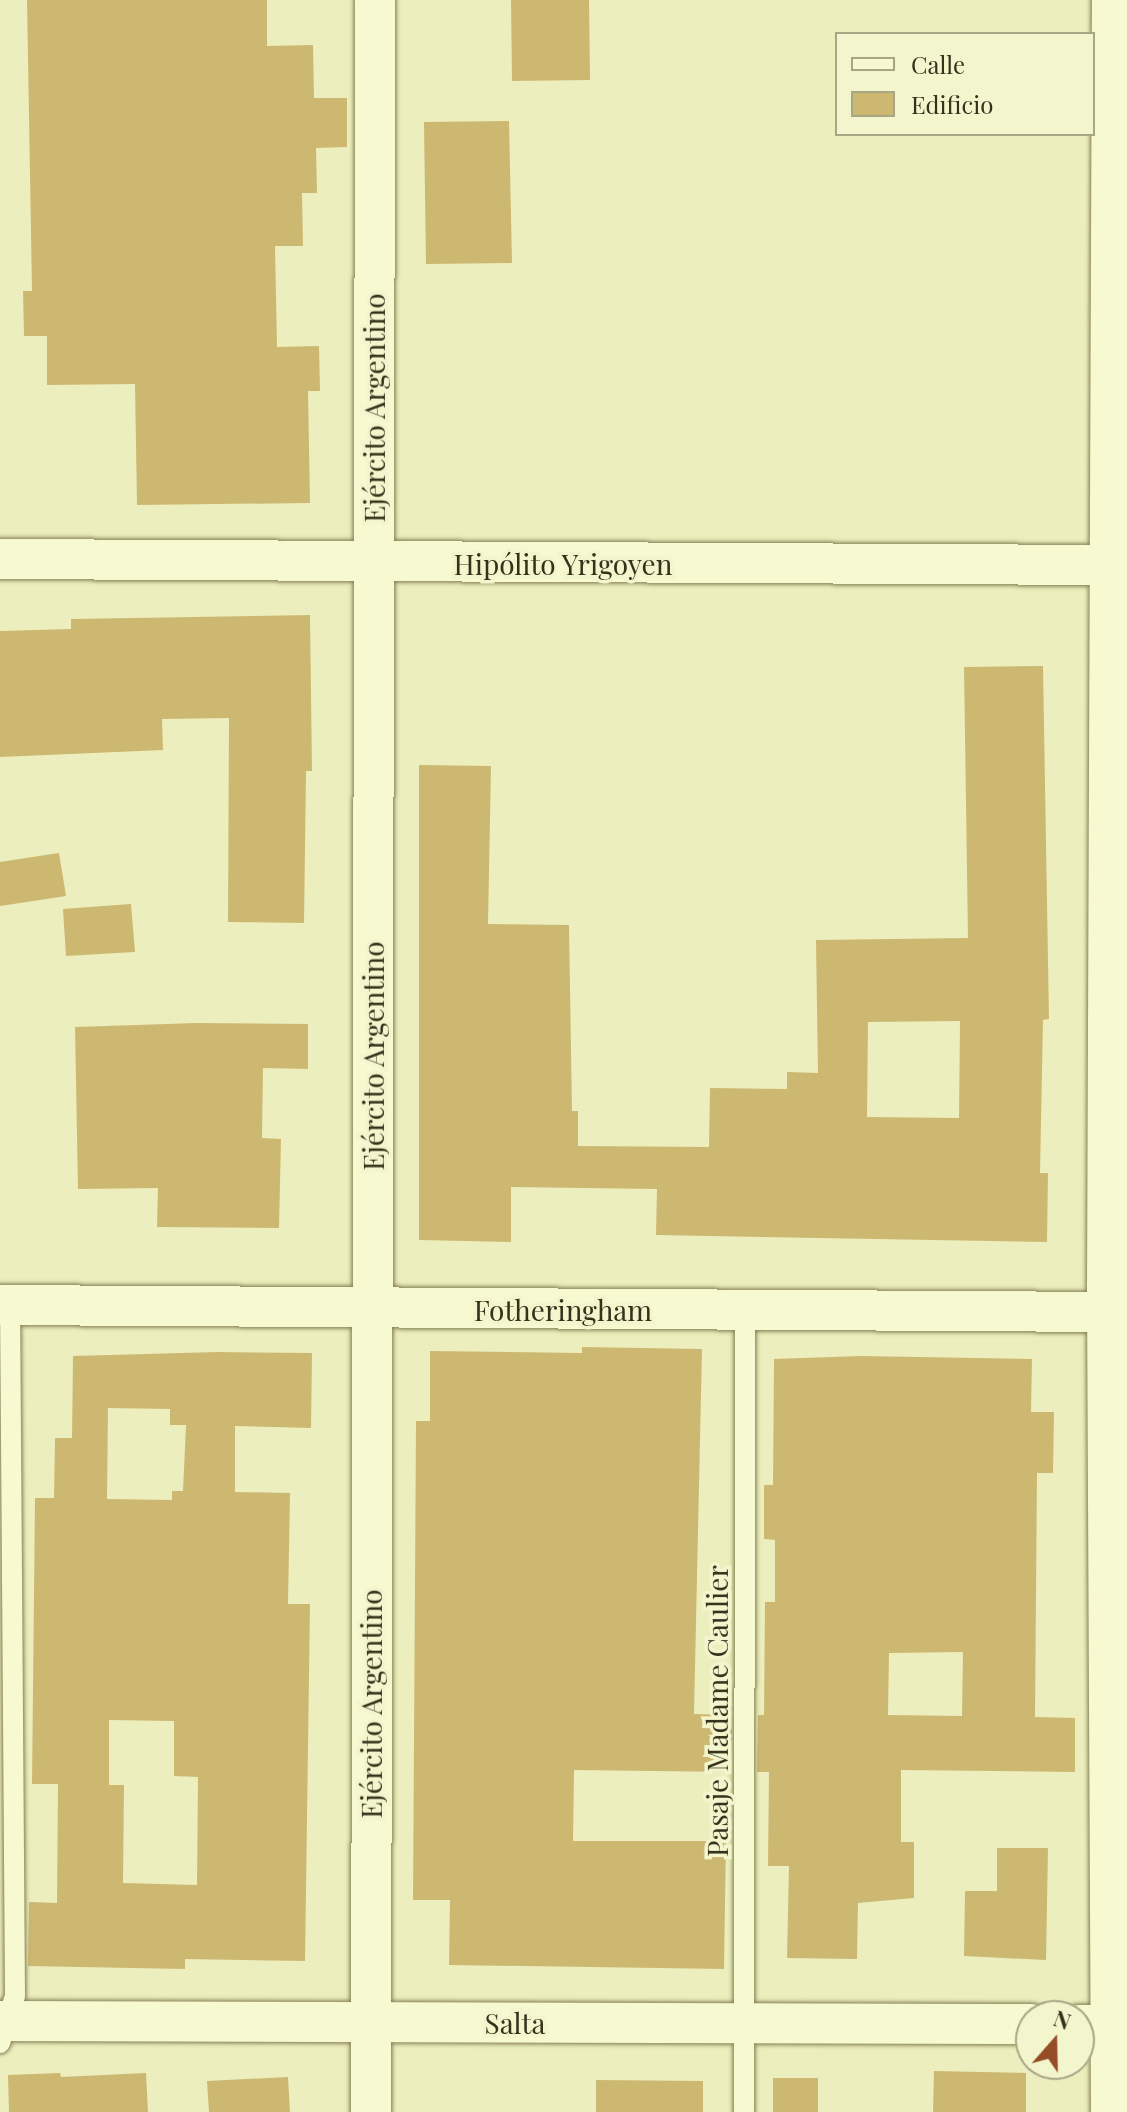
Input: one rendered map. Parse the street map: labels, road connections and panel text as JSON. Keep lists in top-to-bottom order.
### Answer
{
  "streets": {
    "street": [
      "Ejército Argentino",
      "Hipólito Yrigoyen",
      "Fotheringham",
      "Salta"
    ],
    "lane": ["Pasaje Madame Caulier"]
  },
  "crossings": [
    ["Ejército Argentino", "Hipólito Yrigoyen"],
    ["Ejército Argentino", "Fotheringham"],
    ["Ejército Argentino", "Salta"],
    ["Fotheringham", "Pasaje Madame Caulier"],
    ["Pasaje Madame Caulier", "Salta"]
  ],
  "legend": ["Calle", "Edificio"],
  "north": "top"
}
